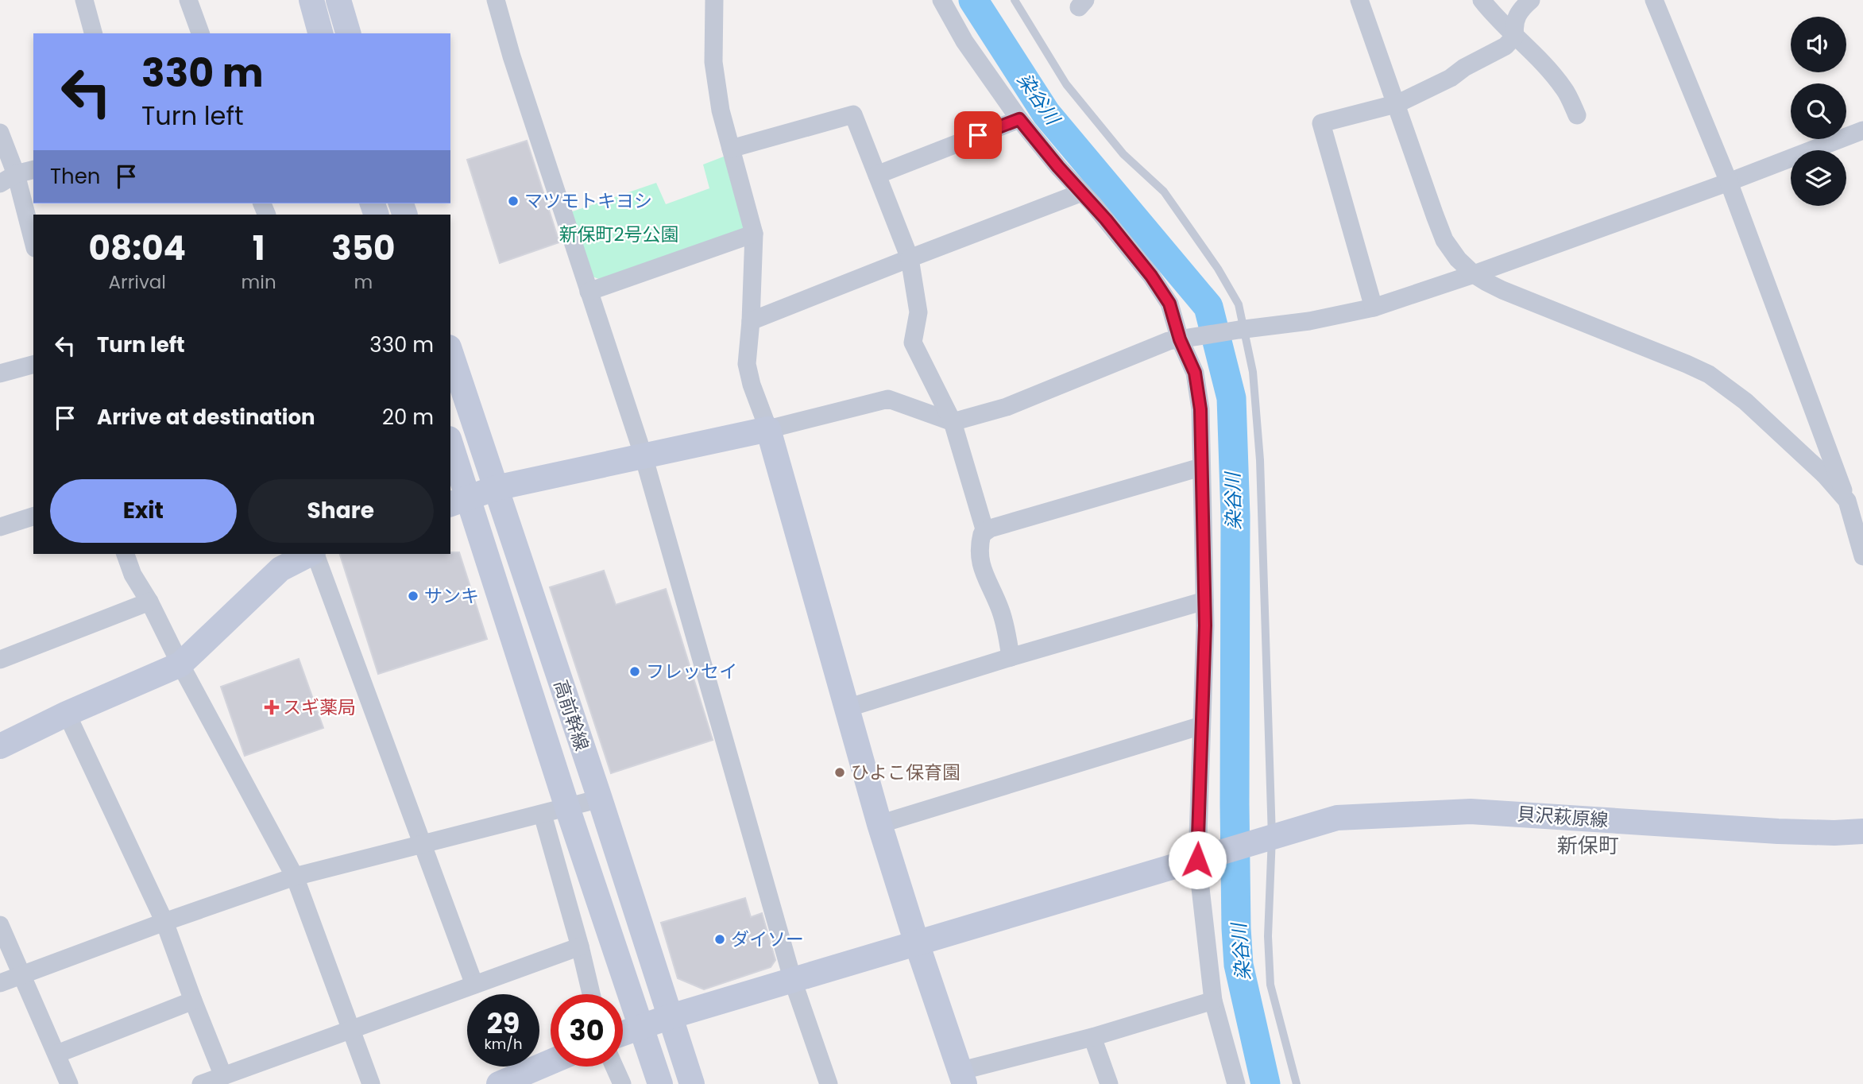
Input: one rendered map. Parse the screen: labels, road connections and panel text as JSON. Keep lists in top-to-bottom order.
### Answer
{
  "streets": {
    "street": ["高前幹線", "貝沢萩原線"]
  },
  "crossings": [
    ["高前幹線", "貝沢萩原線"]
  ],
  "districts": ["新保町"],
  "water": ["染谷川"],
  "parks": ["新保町2号公園"],
  "places": {
    "other": [
      "マツモトキヨシ",
      "サンキ",
      "フレッセイ",
      "ひよこ保育園",
      "ダイソー"
    ],
    "health": ["スギ薬局"]
  },
  "page": {
    "turn": ["330 m", "Turn left"],
    "then": "Then",
    "eta": [
      "08:04",
      "Arrival",
      "1",
      "min",
      "350",
      "m"
    ],
    "list": [
      {
        "name": "Turn left",
        "value": "330 m"
      },
      {
        "name": "Arrive at destination",
        "value": "20 m"
      }
    ],
    "buttons": ["Exit", "Share"],
    "speed": "29 km/h",
    "limit": "30"
  }
}
